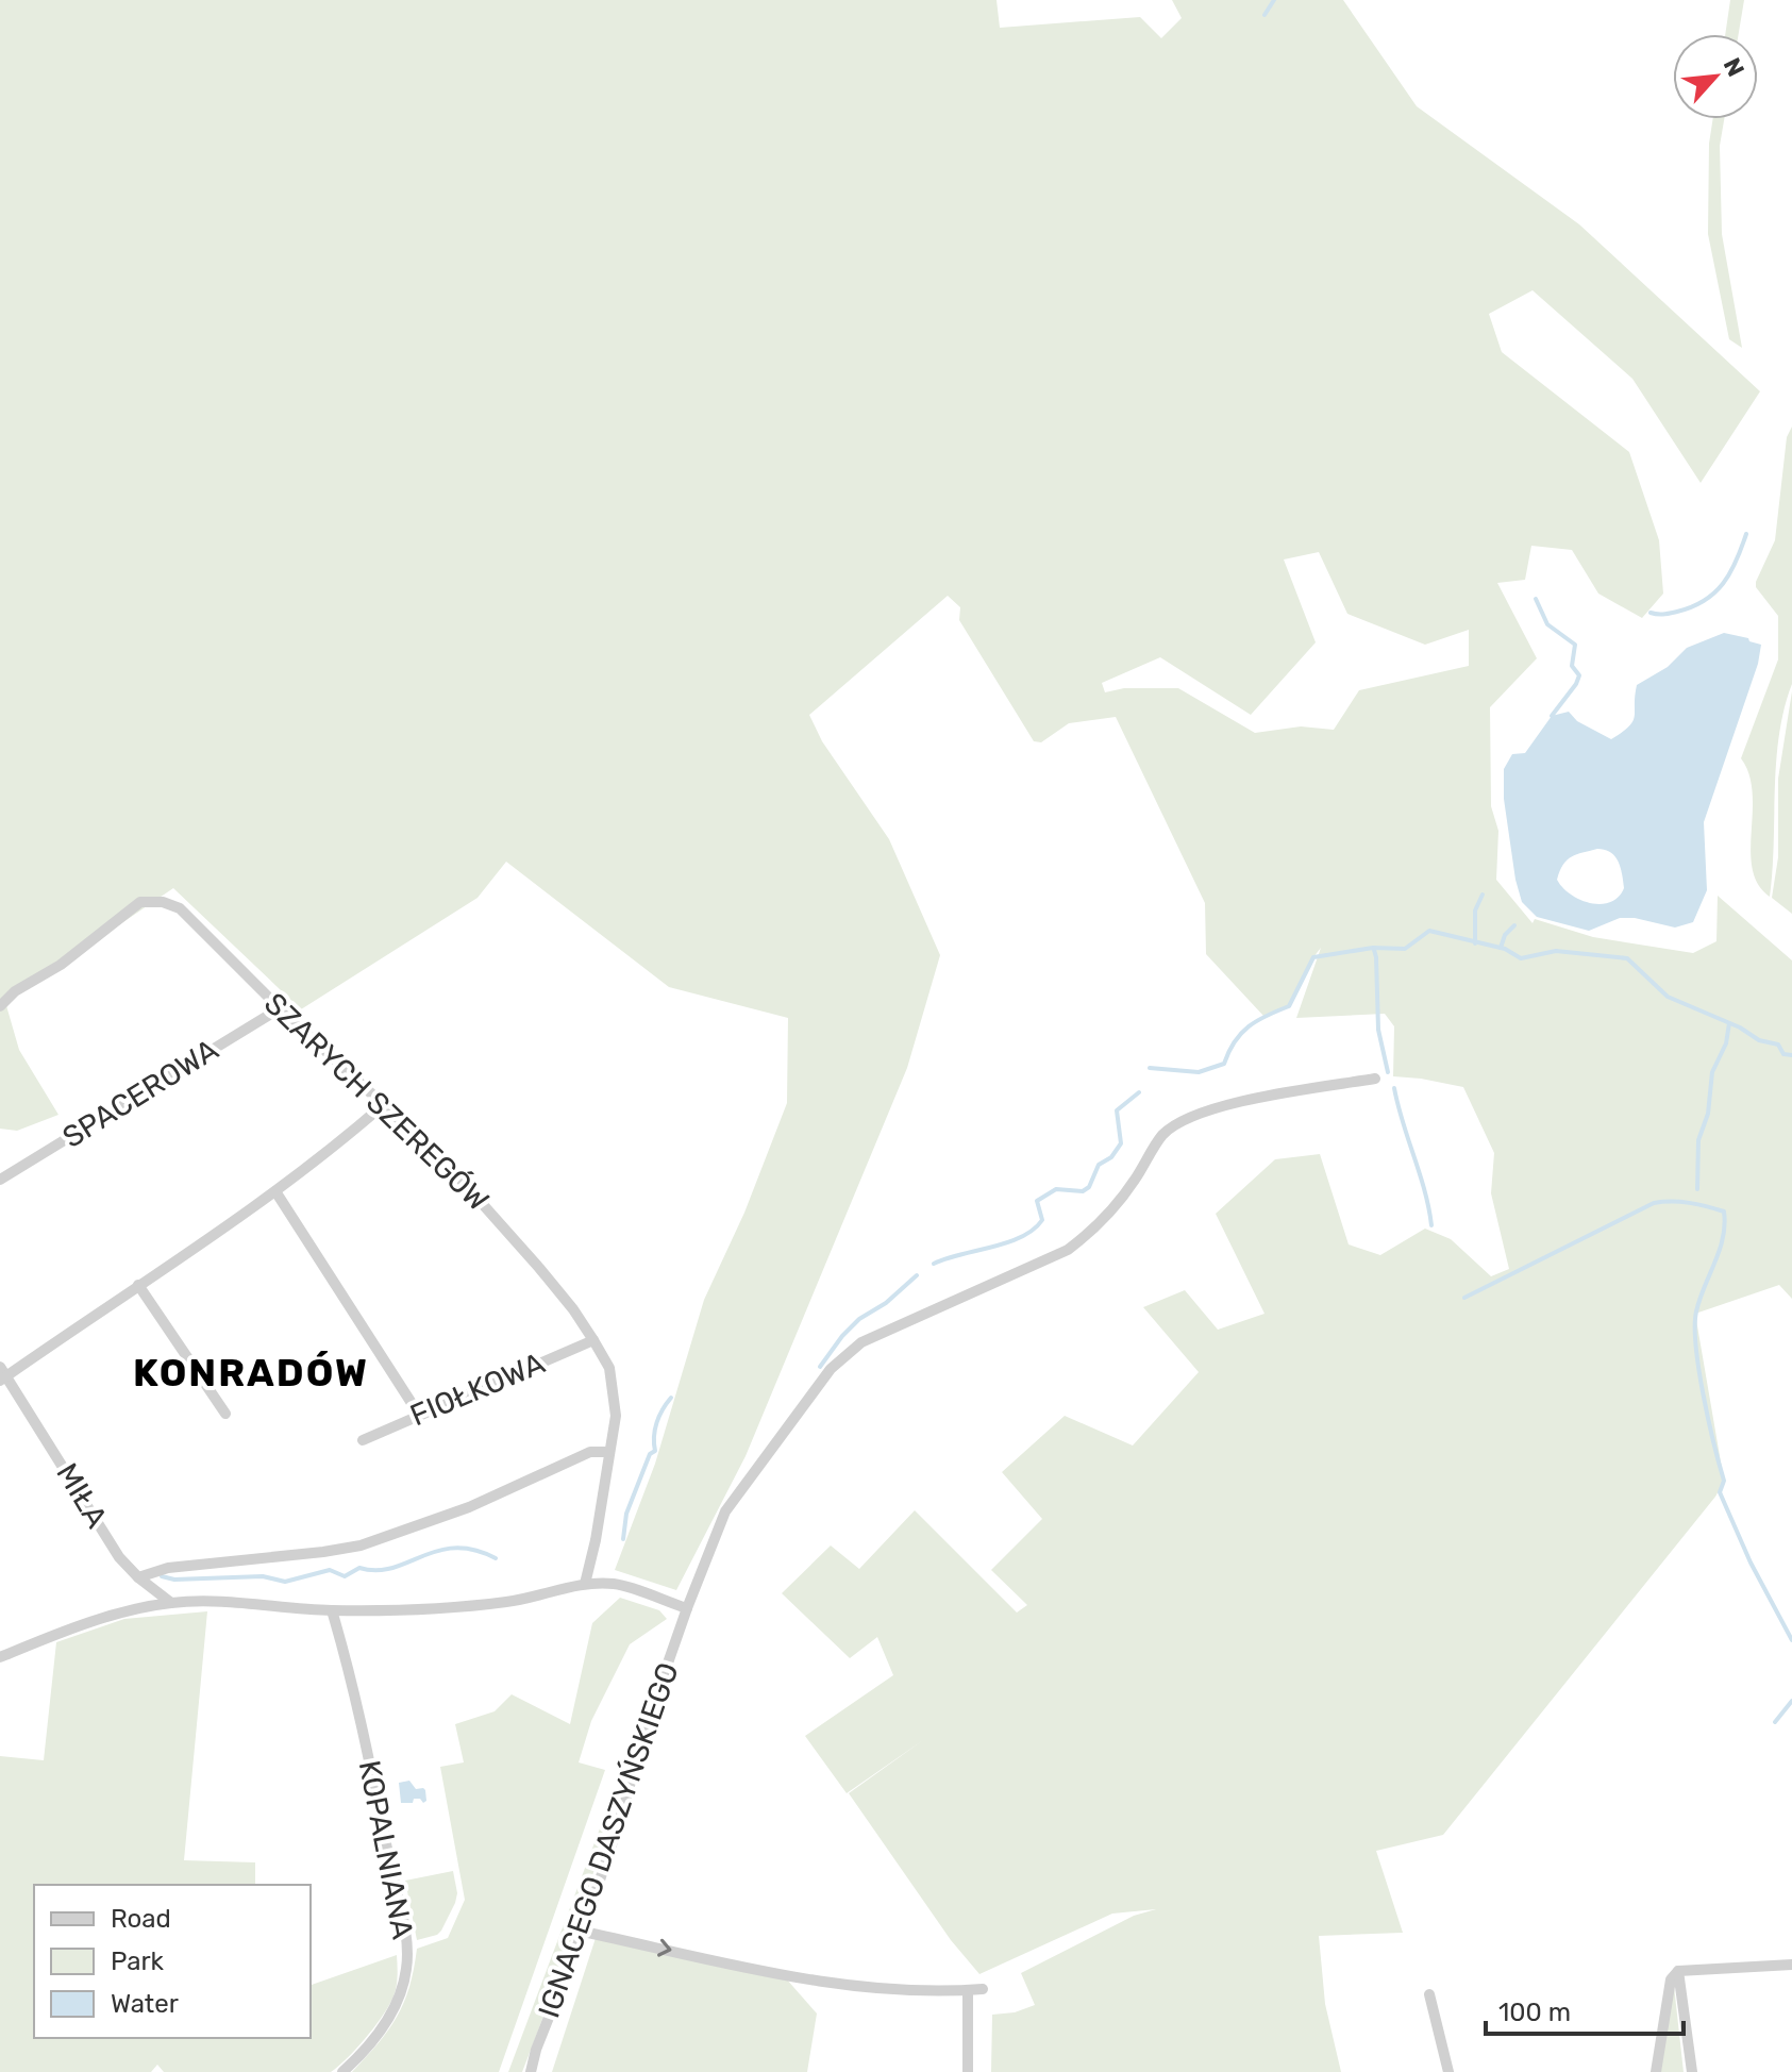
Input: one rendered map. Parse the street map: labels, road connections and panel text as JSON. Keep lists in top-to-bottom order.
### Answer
{
  "streets": {
    "street": [
      "SPACEROWA",
      "SZARYCH SZEREGÓW",
      "FIOŁKOWA",
      "MIŁA",
      "IGNACEGO DASZYŃSKIEGO",
      "KOPALNIANA"
    ]
  },
  "crossings": [
    ["SPACEROWA", "SZARYCH SZEREGÓW"],
    ["SZARYCH SZEREGÓW", "FIOŁKOWA"],
    ["SZARYCH SZEREGÓW", "MIŁA"]
  ],
  "districts": ["KONRADÓW"],
  "legend": ["Road", "Park", "Water"],
  "scale_bar": "100 m",
  "north": "top right"
}
